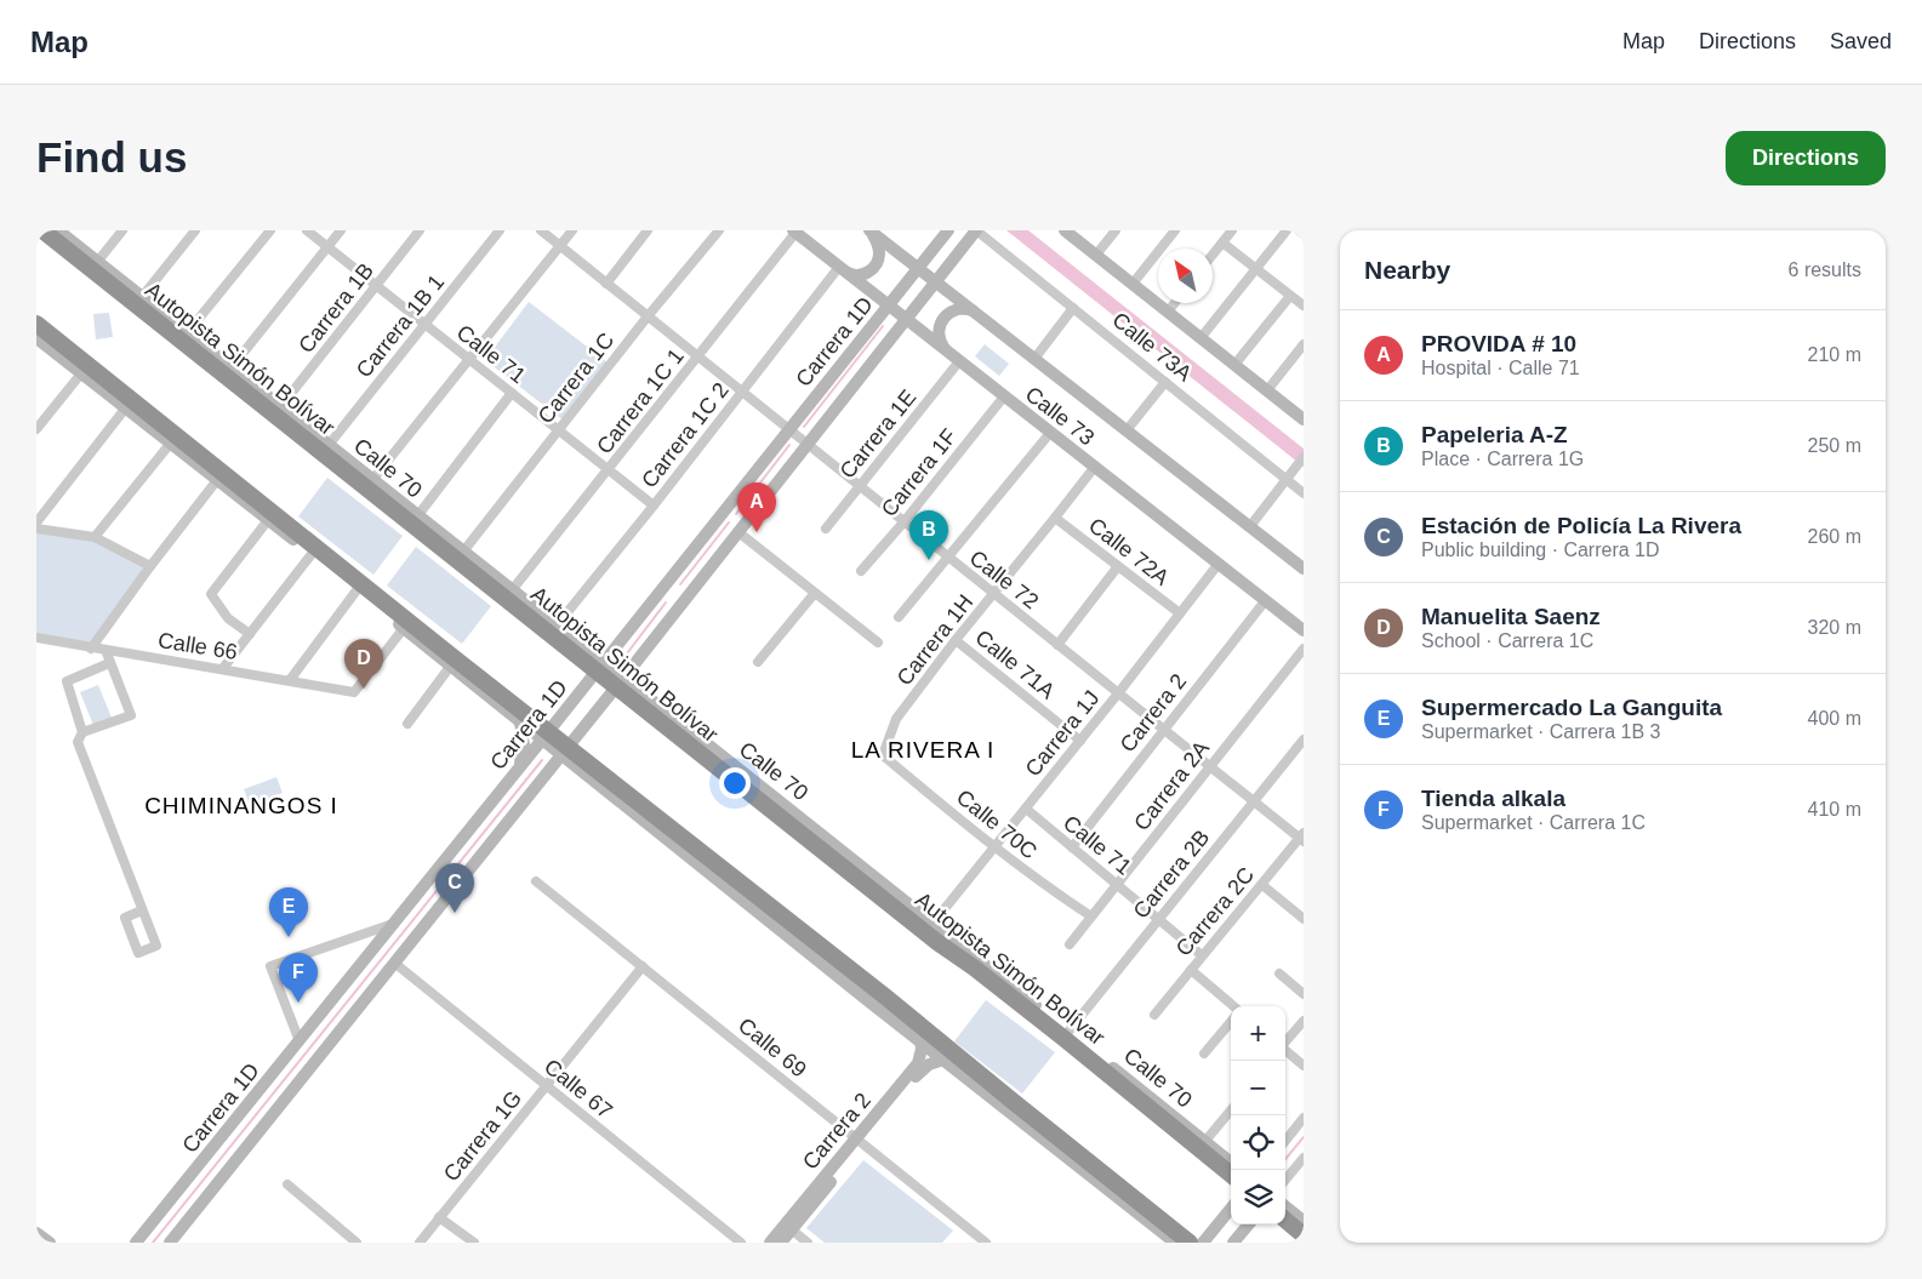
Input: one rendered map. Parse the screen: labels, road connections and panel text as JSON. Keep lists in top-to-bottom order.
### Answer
{
  "streets": {
    "highway": ["Autopista Simón Bolívar"],
    "street": [
      "Carrera 1B",
      "Carrera 1B 1",
      "Carrera 1D",
      "Calle 73A",
      "Calle 71",
      "Carrera 1C",
      "Carrera 1C 1",
      "Calle 73",
      "Carrera 1E",
      "Carrera 1C 2",
      "Calle 70",
      "Carrera 1F",
      "Calle 72A",
      "Calle 72",
      "Carrera 1H",
      "Calle 66",
      "Calle 71A",
      "Carrera 2",
      "Carrera 1J",
      "Carrera 2A",
      "Calle 70C",
      "Carrera 2B",
      "Carrera 2C",
      "Calle 69",
      "Calle 67",
      "Carrera 1G"
    ]
  },
  "crossings": [
    ["Carrera 1B", "Calle 71"],
    ["Carrera 1B", "Calle 70"],
    ["Carrera 1B 1", "Calle 71"],
    ["Carrera 1B 1", "Calle 70"],
    ["Carrera 1D", "Calle 73A"],
    ["Carrera 1D", "Autopista Simón Bolívar"],
    ["Carrera 1D", "Calle 73"],
    ["Carrera 1D", "Calle 70"],
    ["Carrera 1D", "Calle 72"],
    ["Carrera 1D", "Calle 67"],
    ["Calle 71", "Carrera 1C"],
    ["Calle 71", "Carrera 1C 1"],
    ["Calle 71", "Carrera 1C 2"],
    ["Calle 71", "Carrera 2"],
    ["Calle 71", "Carrera 1J"],
    ["Calle 71", "Carrera 2A"],
    ["Calle 71", "Carrera 2B"],
    ["Calle 71", "Carrera 2C"],
    ["Autopista Simón Bolívar", "Carrera 1C"],
    ["Autopista Simón Bolívar", "Calle 70"],
    ["Carrera 1C", "Calle 70"],
    ["Carrera 1C", "Calle 72"],
    ["Carrera 1C 1", "Calle 73"],
    ["Carrera 1C 1", "Calle 70"],
    ["Carrera 1C 1", "Calle 72"],
    ["Calle 73", "Carrera 1E"],
    ["Calle 73", "Carrera 1C 2"],
    ["Calle 73", "Carrera 1F"],
    ["Calle 73", "Carrera 1H"],
    ["Calle 73", "Carrera 2"],
    ["Calle 73", "Carrera 1J"],
    ["Carrera 1E", "Calle 72"],
    ["Carrera 1C 2", "Calle 70"],
    ["Carrera 1C 2", "Calle 72"],
    ["Calle 70", "Carrera 1J"],
    ["Calle 70", "Carrera 2B"],
    ["Carrera 1F", "Calle 72"],
    ["Calle 72A", "Carrera 1H"],
    ["Calle 72A", "Carrera 1J"],
    ["Calle 72", "Carrera 1H"],
    ["Calle 72", "Carrera 2"],
    ["Calle 72", "Carrera 1J"],
    ["Calle 72", "Carrera 2A"],
    ["Calle 72", "Carrera 2B"],
    ["Calle 72", "Carrera 2C"],
    ["Carrera 1H", "Calle 71A"],
    ["Carrera 1H", "Calle 70C"],
    ["Calle 71A", "Carrera 1J"],
    ["Carrera 2", "Calle 69"],
    ["Carrera 1J", "Calle 70C"],
    ["Carrera 2A", "Calle 70C"],
    ["Calle 69", "Carrera 1G"],
    ["Calle 67", "Carrera 1G"]
  ],
  "districts": ["LA RIVERA I", "CHIMINANGOS I"],
  "north": "top left",
  "page": {
    "header": "Map",
    "nav": ["Map", "Directions", "Saved"],
    "buttons": "Directions",
    "title": "Find us",
    "heading": ["Nearby", "6 results"],
    "list": [
      {
        "mark": "A",
        "name": "PROVIDA # 10",
        "note": "Hospital · Calle 71",
        "value": "210 m"
      },
      {
        "mark": "B",
        "name": "Papeleria A-Z",
        "note": "Place · Carrera 1G",
        "value": "250 m"
      },
      {
        "mark": "C",
        "name": "Estación de Policía La Rivera",
        "note": "Public building · Carrera 1D",
        "value": "260 m"
      },
      {
        "mark": "D",
        "name": "Manuelita Saenz",
        "note": "School · Carrera 1C",
        "value": "320 m"
      },
      {
        "mark": "E",
        "name": "Supermercado La Ganguita",
        "note": "Supermarket · Carrera 1B 3",
        "value": "400 m"
      },
      {
        "mark": "F",
        "name": "Tienda alkala",
        "note": "Supermarket · Carrera 1C",
        "value": "410 m"
      }
    ],
    "pins": [
      "A",
      "B",
      "D",
      "C",
      "E",
      "F"
    ],
    "map_buttons": ["+", "−"]
  }
}
